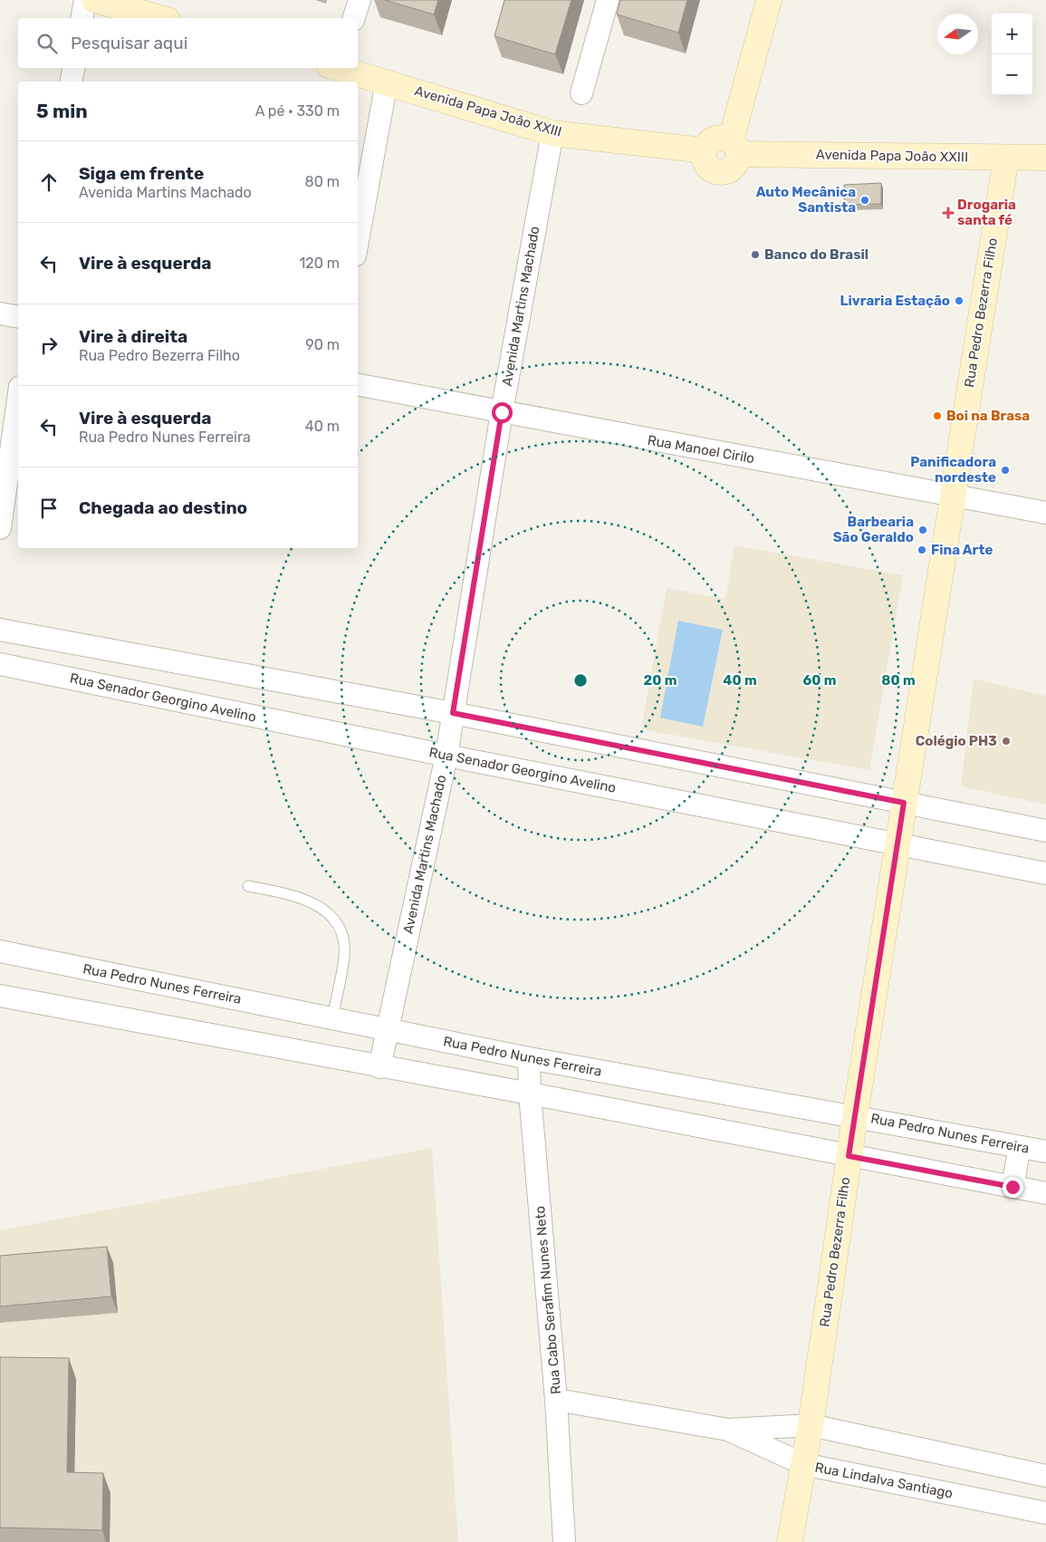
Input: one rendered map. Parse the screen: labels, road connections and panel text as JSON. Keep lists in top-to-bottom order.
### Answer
{
  "streets": {
    "main road": ["Avenida Papa João XXIII", "Rua Pedro Bezerra Filho"],
    "street": [
      "Avenida Martins Machado",
      "Rua Manoel Cirilo",
      "Rua Senador Georgino Avelino",
      "Rua Pedro Nunes Ferreira",
      "Rua Cabo Serafim Nunes Neto",
      "Rua Lindalva Santiago"
    ]
  },
  "crossings": [
    ["Avenida Papa João XXIII", "Avenida Martins Machado"],
    ["Avenida Papa João XXIII", "Rua Pedro Bezerra Filho"],
    ["Avenida Martins Machado", "Rua Manoel Cirilo"],
    ["Avenida Martins Machado", "Rua Senador Georgino Avelino"],
    ["Avenida Martins Machado", "Rua Pedro Nunes Ferreira"],
    ["Rua Pedro Bezerra Filho", "Rua Manoel Cirilo"],
    ["Rua Pedro Bezerra Filho", "Rua Senador Georgino Avelino"],
    ["Rua Pedro Bezerra Filho", "Rua Pedro Nunes Ferreira"],
    ["Rua Pedro Bezerra Filho", "Rua Lindalva Santiago"],
    ["Rua Pedro Nunes Ferreira", "Rua Cabo Serafim Nunes Neto"],
    ["Rua Cabo Serafim Nunes Neto", "Rua Lindalva Santiago"]
  ],
  "places": {
    "other": [
      "Auto Mecânica Santista",
      "Banco do Brasil",
      "Livraria Estação",
      "Boi na Brasa",
      "Panificadora nordeste",
      "Barbearia São Geraldo",
      "Fina Arte",
      "Colégio PH3"
    ],
    "health": ["Drogaria santa fé"]
  },
  "north": "left",
  "page": {
    "map_buttons": ["+", "−"],
    "search": "Pesquisar aqui",
    "heading": ["5 min", "A pé · 330 m"],
    "list": [
      ["Siga em frente", "Avenida Martins Machado", "80 m"],
      ["Vire à esquerda", "120 m"],
      ["Vire à direita", "Rua Pedro Bezerra Filho", "90 m"],
      ["Vire à esquerda", "Rua Pedro Nunes Ferreira", "40 m"],
      "Chegada ao destino"
    ]
  },
  "rings": [
    "20 m",
    "40 m",
    "60 m",
    "80 m"
  ]
}
